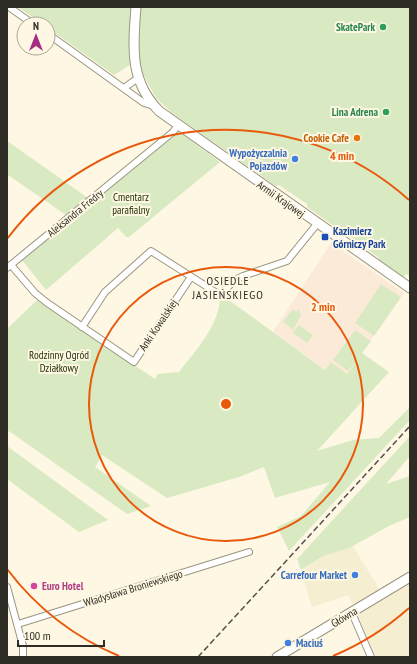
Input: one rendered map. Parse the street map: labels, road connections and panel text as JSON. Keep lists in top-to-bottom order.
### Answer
{
  "streets": {
    "street": [
      "Armii Krajowej",
      "Aleksandra Fredry",
      "Anki Kowalskiej",
      "Władysława Broniewskiego",
      "Główna"
    ]
  },
  "crossings": [
    ["Armii Krajowej", "Aleksandra Fredry"],
    ["Aleksandra Fredry", "Anki Kowalskiej"]
  ],
  "districts": ["OSIEDLE JASIEŃSKIEGO"],
  "parks": ["Cmentarz parafialny", "Rodzinny Ogród Działkowy"],
  "places": {
    "other": [
      "SkatePark",
      "Lina Adrena",
      "Cookie Cafe",
      "Wypożyczalnia Pojazdów",
      "Carrefour Market",
      "Euro Hotel",
      "Maciuś"
    ],
    "transit": ["Kazimierz Górniczy Park"]
  },
  "scale_bar": "100 m",
  "north": "top",
  "rings": ["4 min", "2 min"]
}
